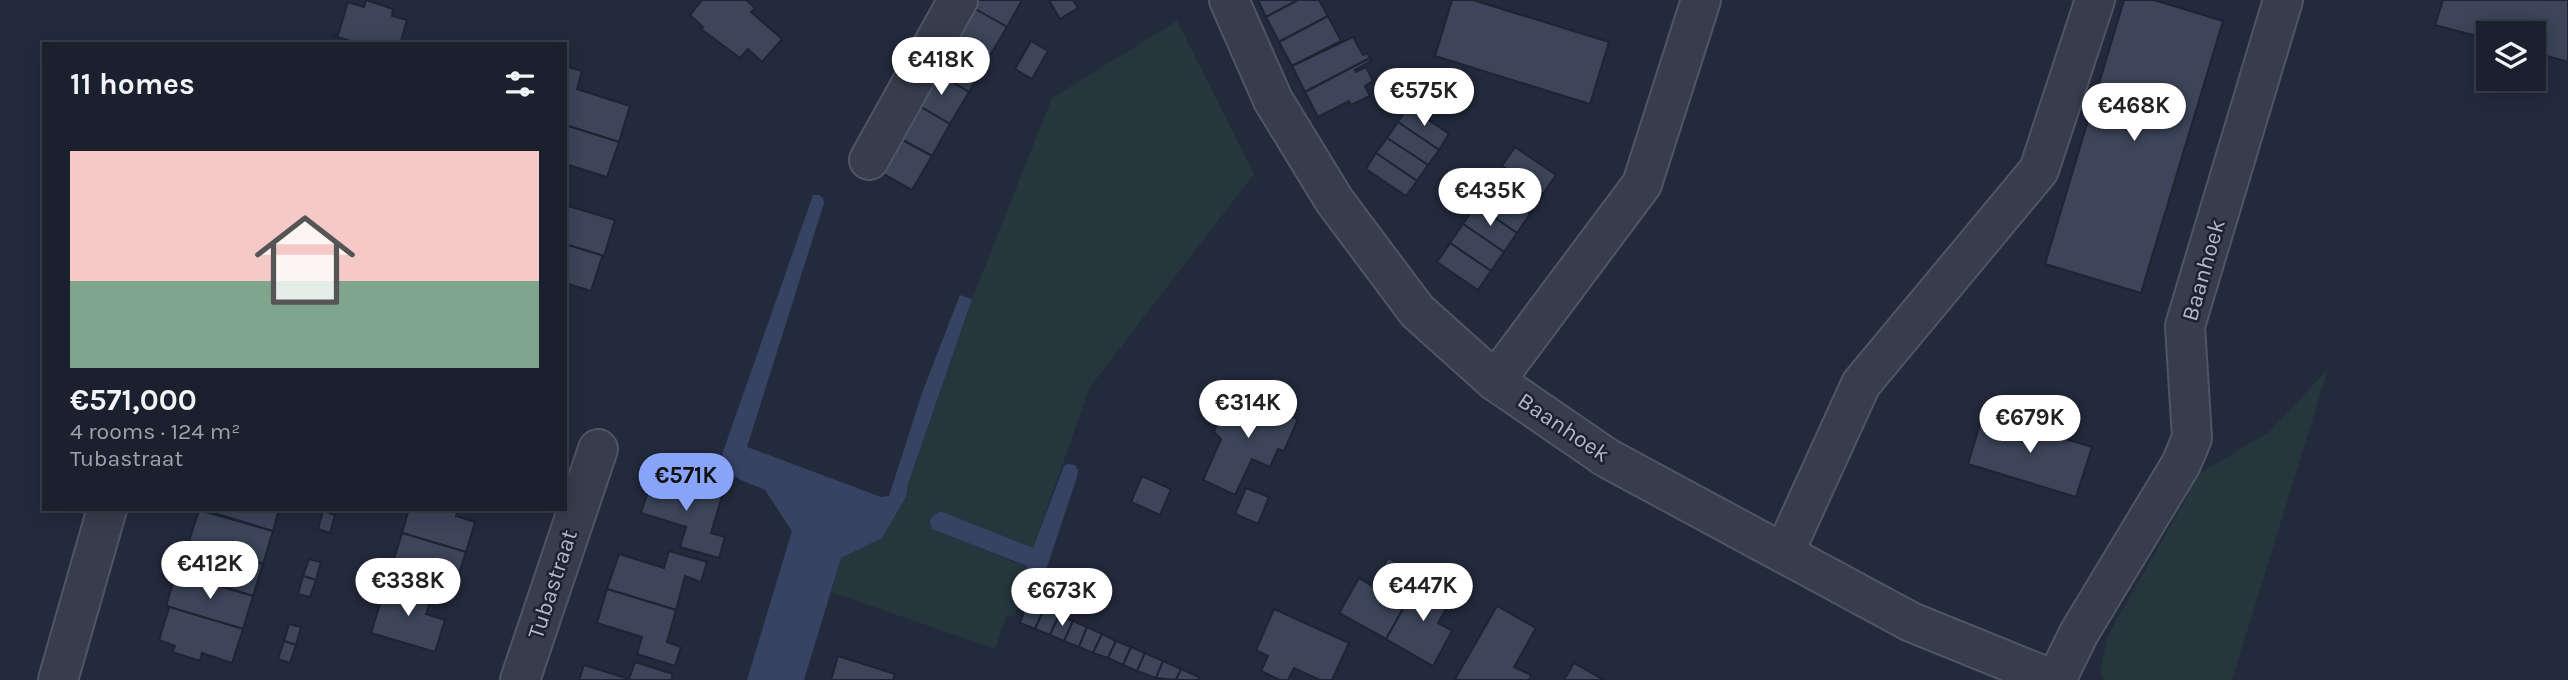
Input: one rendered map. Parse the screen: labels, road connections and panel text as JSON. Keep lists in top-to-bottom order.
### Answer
{
  "streets": {
    "street": ["Baanhoek", "Tubastraat"]
  },
  "page": {
    "price": [
      "€418K",
      "€575K",
      "€468K",
      "€435K",
      "€314K",
      "€679K",
      "€571K",
      "€412K",
      "€338K",
      "€447K",
      "€673K"
    ],
    "heading": "11 homes",
    "list": [
      {
        "name": "€571,000",
        "note": "4 rooms · 124 m² · Tubastraat"
      }
    ]
  }
}
